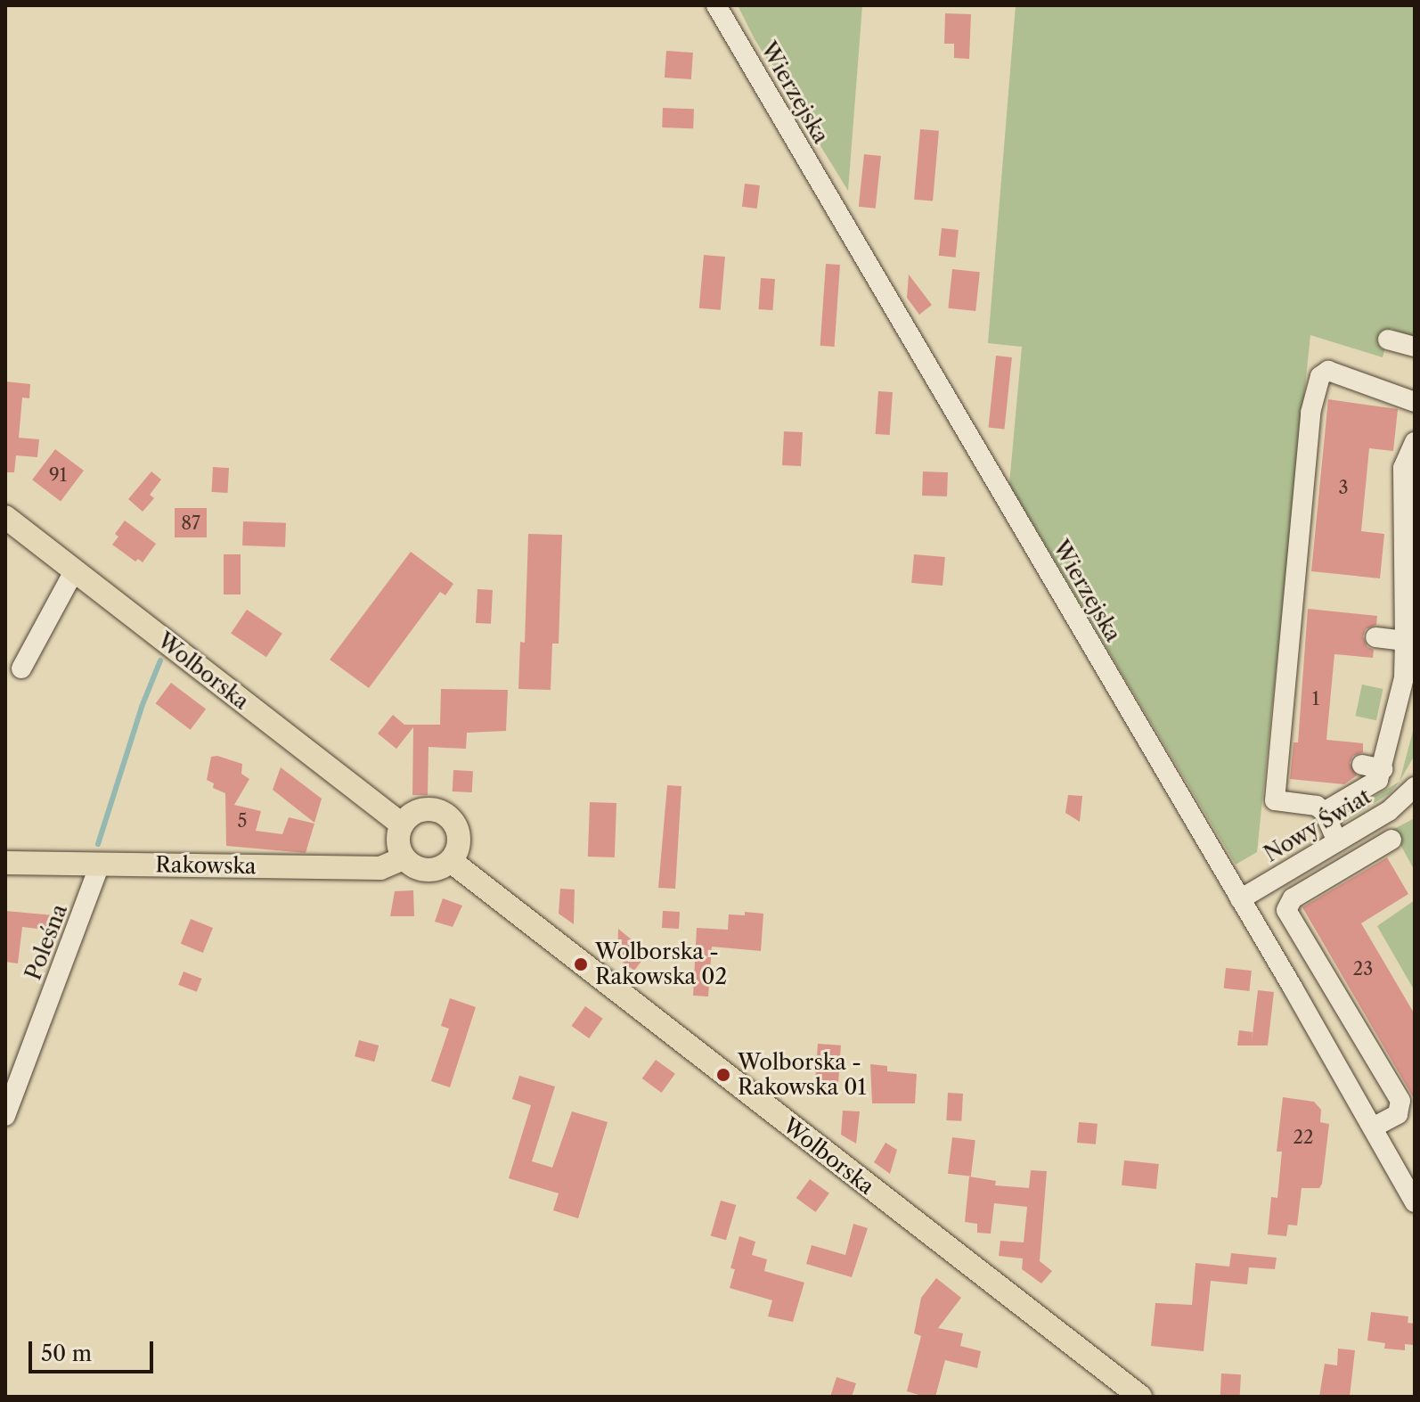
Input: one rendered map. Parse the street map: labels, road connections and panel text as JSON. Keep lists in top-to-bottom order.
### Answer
{
  "streets": {
    "main road": ["Wolborska", "Rakowska"],
    "street": ["Wierzejska", "Nowy Świat", "Poleśna"]
  },
  "crossings": [
    ["Wierzejska", "Nowy Świat"],
    ["Wolborska", "Rakowska"],
    ["Rakowska", "Poleśna"]
  ],
  "places": ["Wolborska - Rakowska 02", "Wolborska - Rakowska 01"],
  "house_numbers": [
    "91",
    "3",
    "87",
    "1",
    "5",
    "23",
    "22"
  ],
  "scale_bar": "50 m"
}
